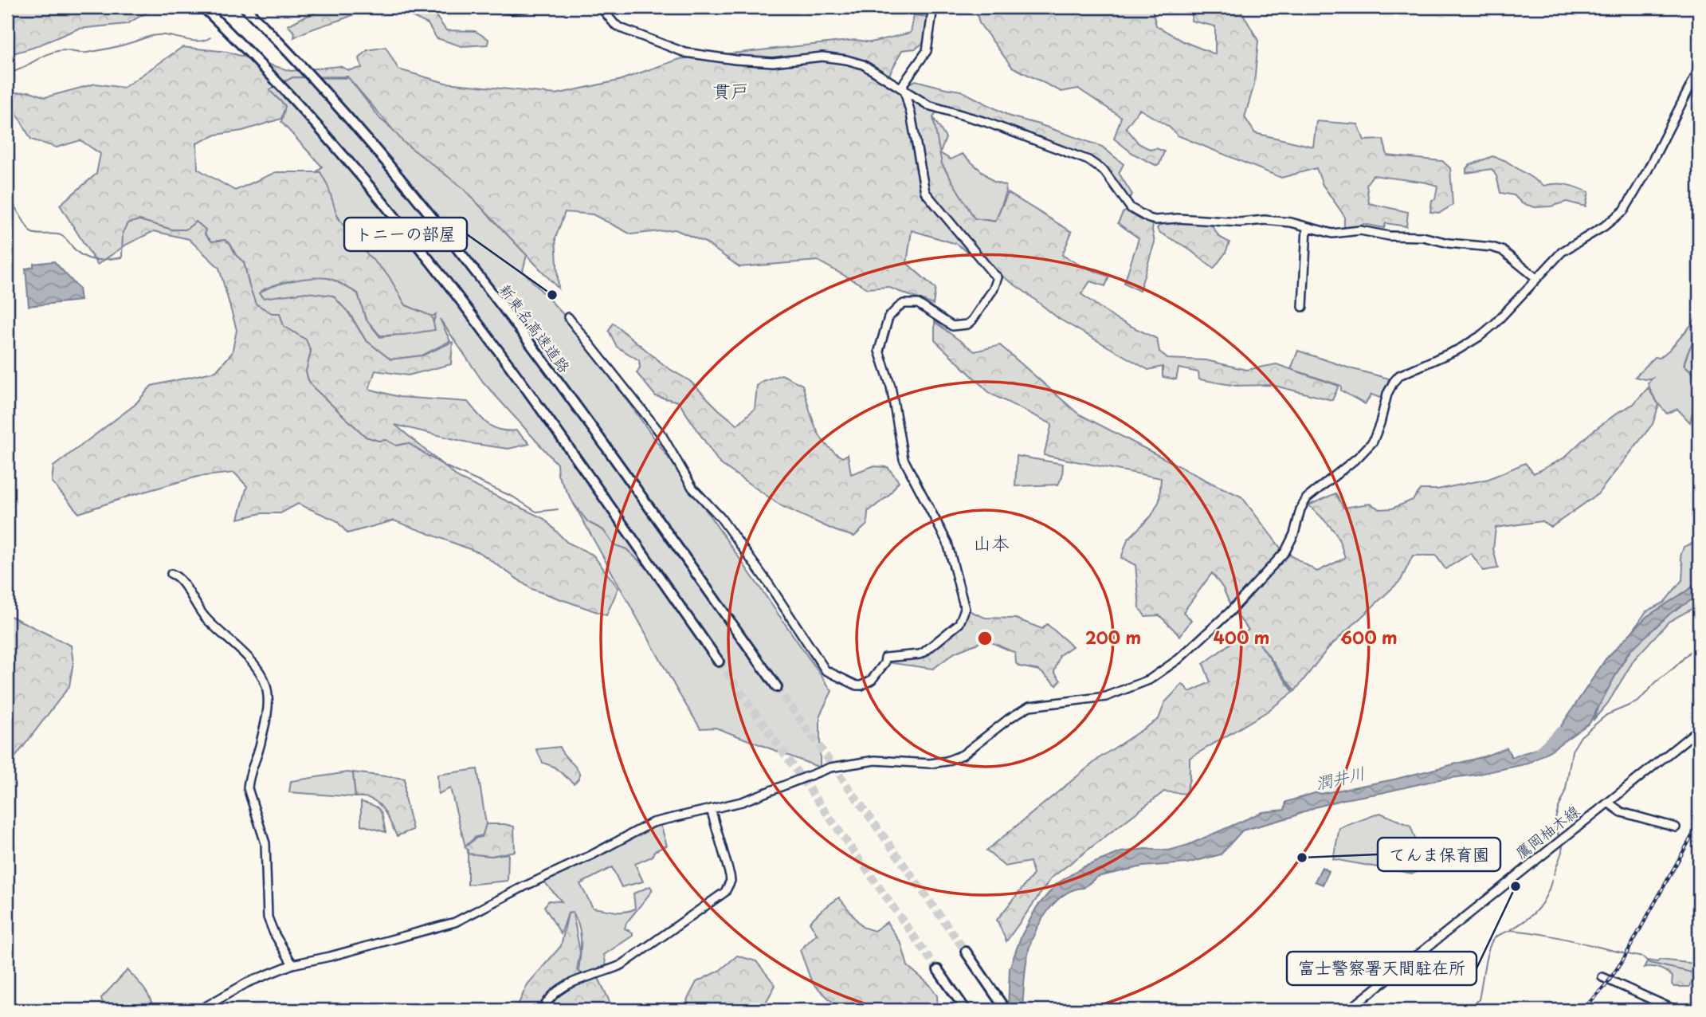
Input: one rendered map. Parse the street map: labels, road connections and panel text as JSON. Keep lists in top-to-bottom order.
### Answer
{
  "streets": {
    "highway": ["新東名高速道路"],
    "street": ["鷹岡柚木線"]
  },
  "districts": ["貫戸", "山本"],
  "water": ["潤井川"],
  "places": ["トニーの部屋", "てんま保育園", "富士警察署天間駐在所"],
  "rings": ["200 m", "400 m", "600 m"]
}
